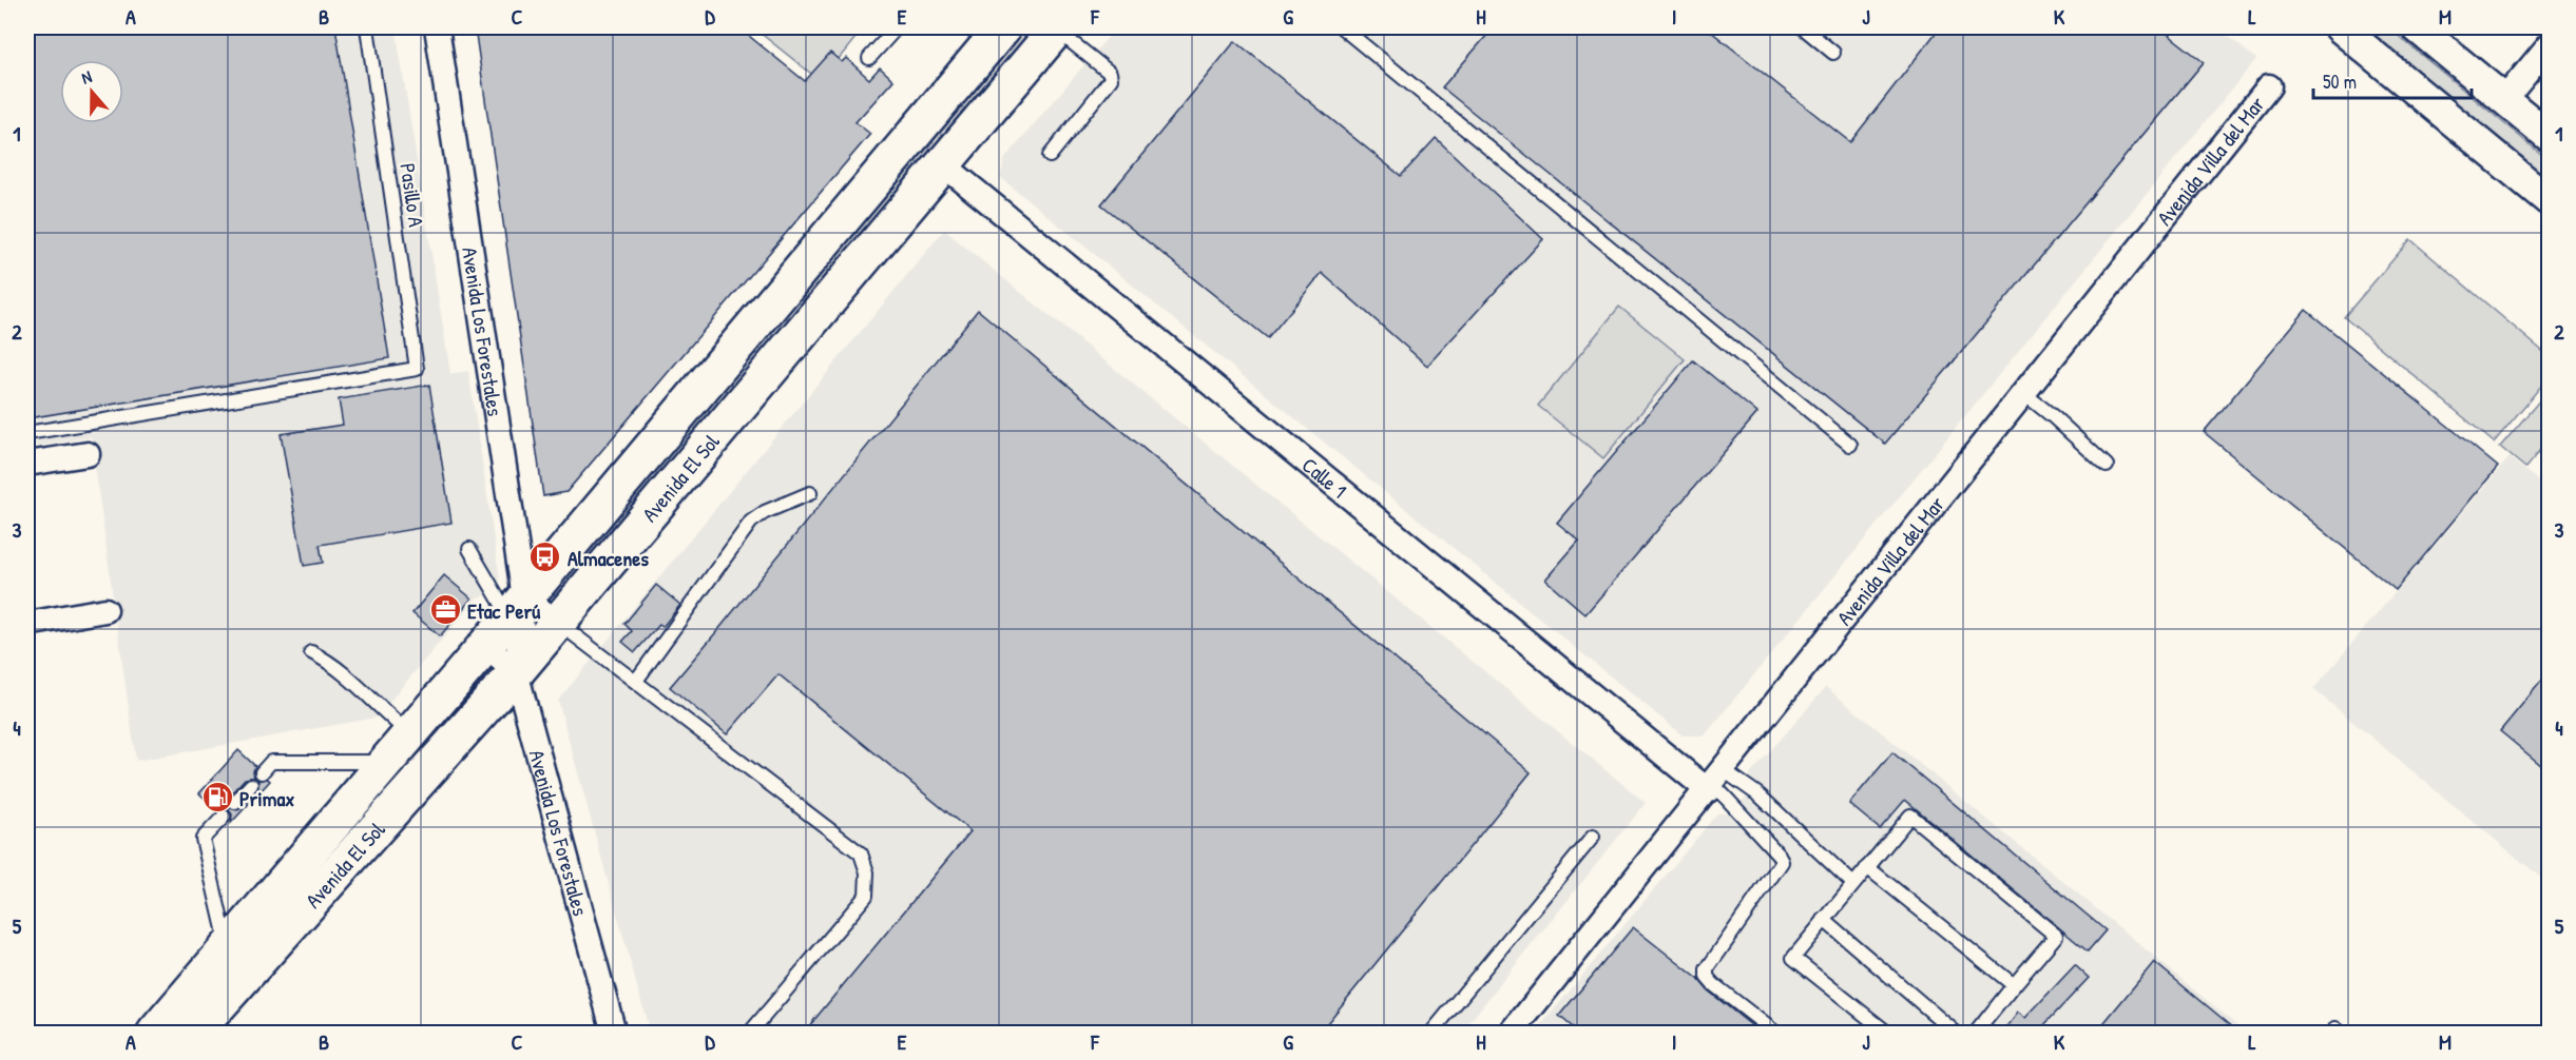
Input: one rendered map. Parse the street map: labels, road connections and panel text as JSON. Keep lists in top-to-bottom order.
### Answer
{
  "streets": {
    "main road": ["Avenida El Sol"],
    "street": ["Avenida Villa del Mar", "Avenida Los Forestales", "Calle 1"],
    "lane": ["Pasillo A"]
  },
  "crossings": [
    ["Avenida Villa del Mar", "Calle 1"],
    ["Avenida Los Forestales", "Avenida El Sol"],
    ["Avenida El Sol", "Calle 1"]
  ],
  "places": {
    "bus stop": ["Almacenes"],
    "office": ["Etac Perú"],
    "fuel station": ["Primax"]
  },
  "scale_bar": "50 m",
  "north": "top",
  "grid": {
    "columns": [
      "A",
      "B",
      "C",
      "D",
      "E",
      "F",
      "G",
      "H",
      "I",
      "J",
      "K",
      "L",
      "M"
    ],
    "rows": [
      "1",
      "2",
      "3",
      "4",
      "5"
    ]
  }
}
